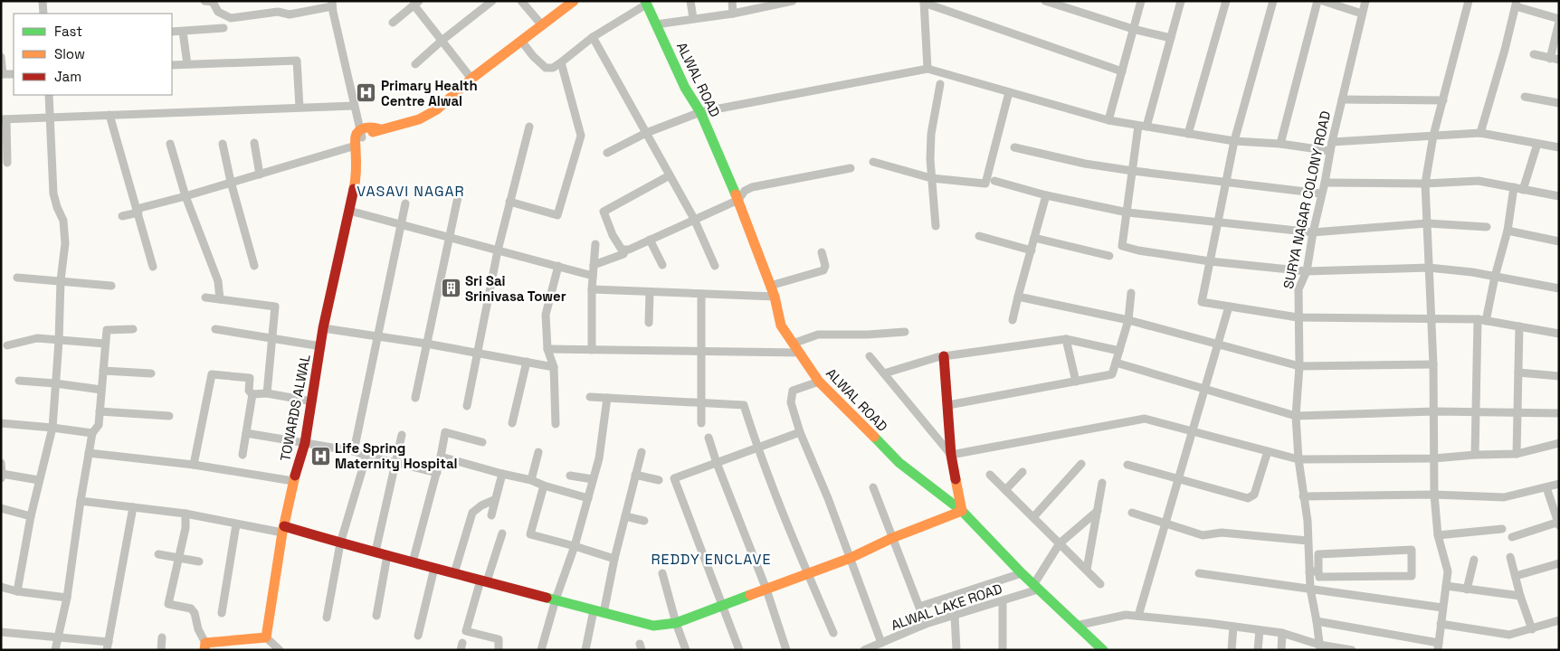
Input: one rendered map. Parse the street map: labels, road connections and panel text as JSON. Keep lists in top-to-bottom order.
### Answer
{
  "streets": {
    "main road": ["ALWAL ROAD", "TOWARDS ALWAL"],
    "street": ["SURYA NAGAR COLONY ROAD", "ALWAL LAKE ROAD"]
  },
  "crossings": [
    ["ALWAL ROAD", "ALWAL LAKE ROAD"]
  ],
  "districts": ["VASAVI NAGAR", "REDDY ENCLAVE"],
  "places": {
    "hospital": ["Primary Health Centre Alwal", "Life Spring Maternity Hospital"],
    "building": ["Sri Sai Srinivasa Tower"]
  },
  "legend": ["Fast", "Slow", "Jam"]
}
